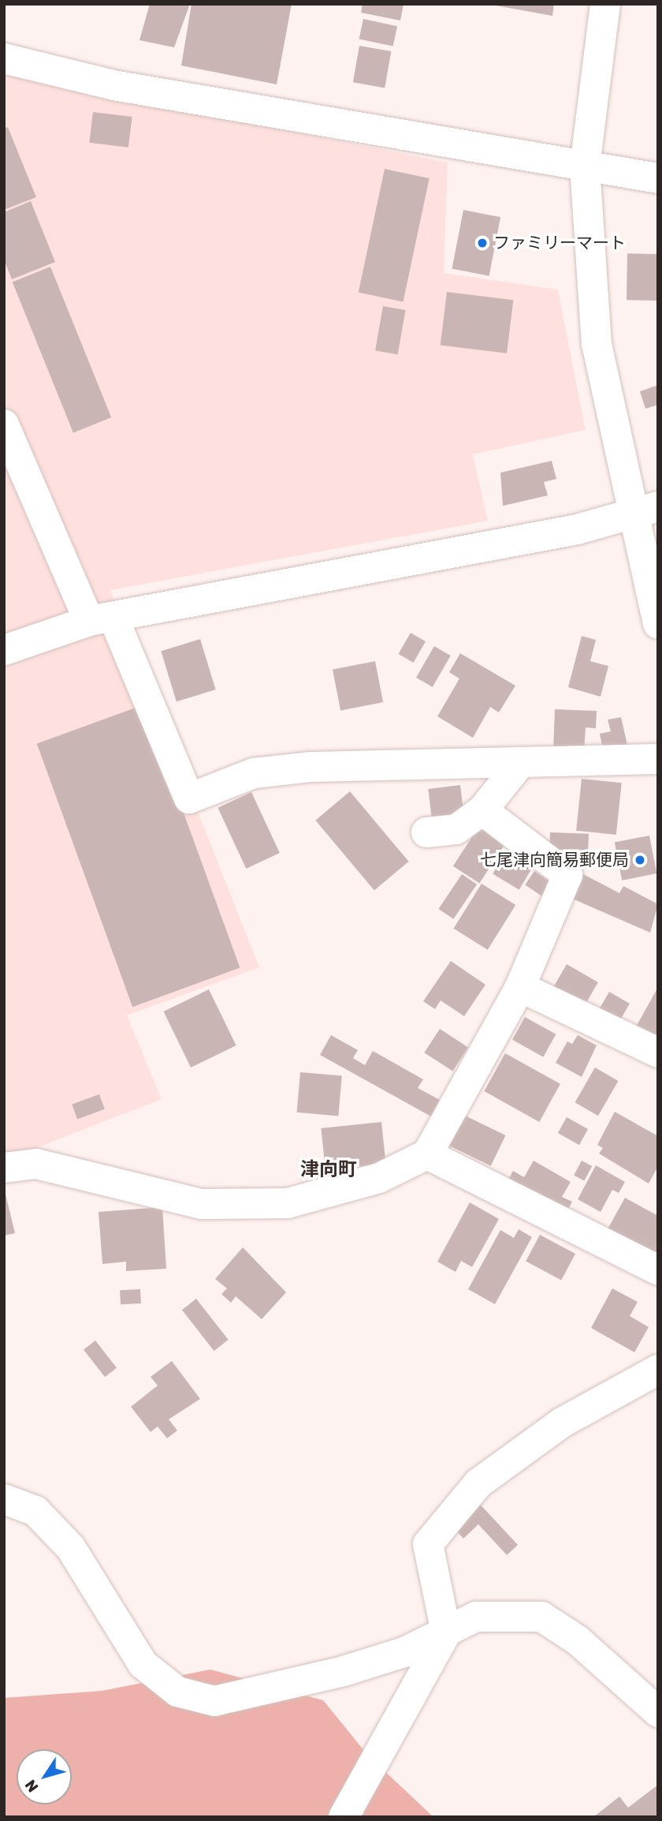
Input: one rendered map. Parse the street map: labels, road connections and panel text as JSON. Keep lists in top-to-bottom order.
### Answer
{
  "districts": ["津向町"],
  "places": ["ファミリーマート", "七尾津向簡易郵便局"],
  "north": "bottom left"
}
